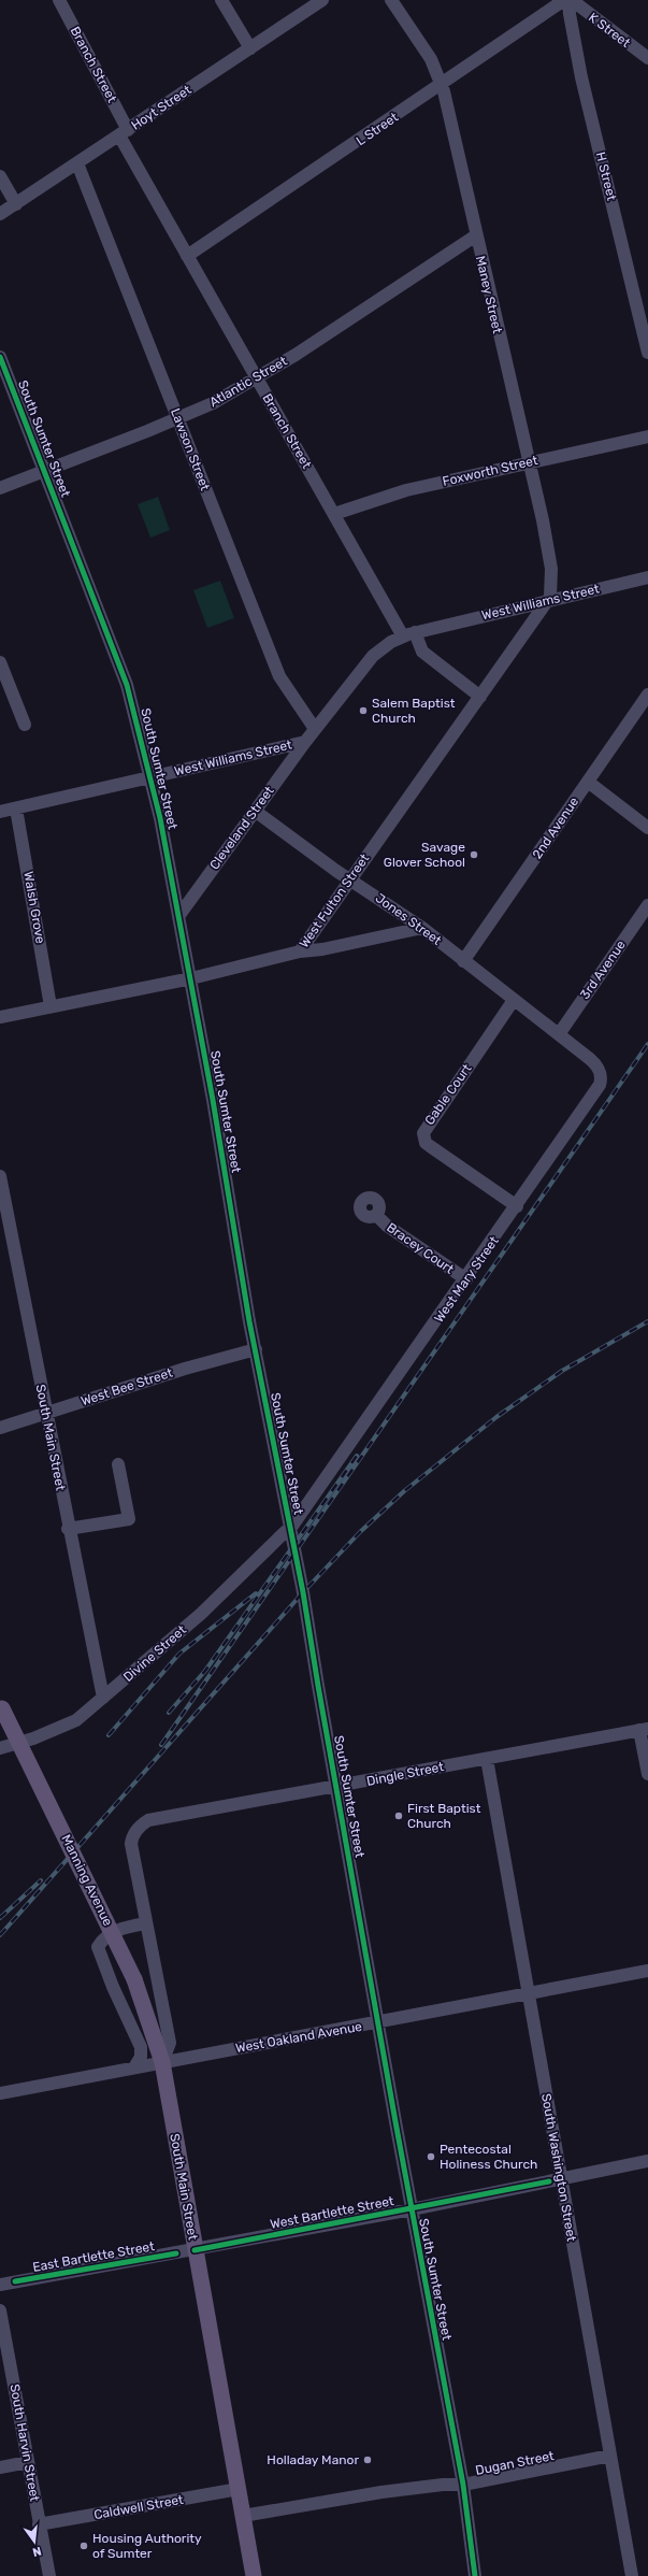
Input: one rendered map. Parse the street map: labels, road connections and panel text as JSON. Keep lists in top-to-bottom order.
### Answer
{
  "streets": {
    "main road": ["South Main Street", "Manning Avenue"],
    "street": [
      "K Street",
      "Branch Street",
      "Hoyt Street",
      "L Street",
      "H Street",
      "Maney Street",
      "Atlantic Street",
      "South Sumter Street",
      "Lawson Street",
      "Foxworth Street",
      "West Williams Street",
      "Cleveland Street",
      "2nd Avenue",
      "West Fulton Street",
      "Walsh Grove",
      "Jones Street",
      "3rd Avenue",
      "Gable Court",
      "Bracey Court",
      "West Mary Street",
      "West Bee Street",
      "Divine Street",
      "Dingle Street",
      "West Oakland Avenue",
      "South Washington Street",
      "West Bartlette Street",
      "East Bartlette Street",
      "South Harvin Street",
      "Dugan Street",
      "Caldwell Street"
    ]
  },
  "crossings": [
    ["K Street", "H Street"],
    ["Branch Street", "Hoyt Street"],
    ["Branch Street", "L Street"],
    ["Branch Street", "Atlantic Street"],
    ["Branch Street", "Foxworth Street"],
    ["Branch Street", "West Williams Street"],
    ["Branch Street", "West Fulton Street"],
    ["Hoyt Street", "Lawson Street"],
    ["L Street", "Maney Street"],
    ["Maney Street", "Atlantic Street"],
    ["Maney Street", "Foxworth Street"],
    ["Maney Street", "West Williams Street"],
    ["Maney Street", "West Fulton Street"],
    ["Atlantic Street", "South Sumter Street"],
    ["Atlantic Street", "Lawson Street"],
    ["South Sumter Street", "West Williams Street"],
    ["South Sumter Street", "Cleveland Street"],
    ["South Sumter Street", "West Fulton Street"],
    ["South Sumter Street", "West Mary Street"],
    ["South Sumter Street", "West Bee Street"],
    ["South Sumter Street", "Divine Street"],
    ["South Sumter Street", "Dingle Street"],
    ["South Sumter Street", "West Oakland Avenue"],
    ["South Sumter Street", "West Bartlette Street"],
    ["South Sumter Street", "Dugan Street"],
    ["Lawson Street", "West Williams Street"],
    ["West Williams Street", "Cleveland Street"],
    ["West Williams Street", "West Fulton Street"],
    ["West Williams Street", "Walsh Grove"],
    ["Cleveland Street", "Jones Street"],
    ["2nd Avenue", "Jones Street"],
    ["West Fulton Street", "Walsh Grove"],
    ["West Fulton Street", "Jones Street"],
    ["Jones Street", "3rd Avenue"],
    ["Jones Street", "Gable Court"],
    ["Jones Street", "West Mary Street"],
    ["3rd Avenue", "West Mary Street"],
    ["Gable Court", "West Mary Street"],
    ["Bracey Court", "West Mary Street"],
    ["West Mary Street", "Divine Street"],
    ["West Bee Street", "South Main Street"],
    ["South Main Street", "Divine Street"],
    ["South Main Street", "Dingle Street"],
    ["South Main Street", "Manning Avenue"],
    ["South Main Street", "West Oakland Avenue"],
    ["South Main Street", "West Bartlette Street"],
    ["South Main Street", "East Bartlette Street"],
    ["South Main Street", "Dugan Street"],
    ["South Main Street", "Caldwell Street"],
    ["Dingle Street", "South Washington Street"],
    ["Manning Avenue", "West Oakland Avenue"],
    ["West Oakland Avenue", "South Washington Street"],
    ["South Washington Street", "West Bartlette Street"],
    ["South Washington Street", "Dugan Street"],
    ["West Bartlette Street", "East Bartlette Street"],
    ["South Harvin Street", "Caldwell Street"]
  ],
  "places": [
    "Salem Baptist Church",
    "Savage Glover School",
    "First Baptist Church",
    "Pentecostal Holiness Church",
    "Holladay Manor",
    "Housing Authority of Sumter"
  ],
  "north": "bottom"
}
